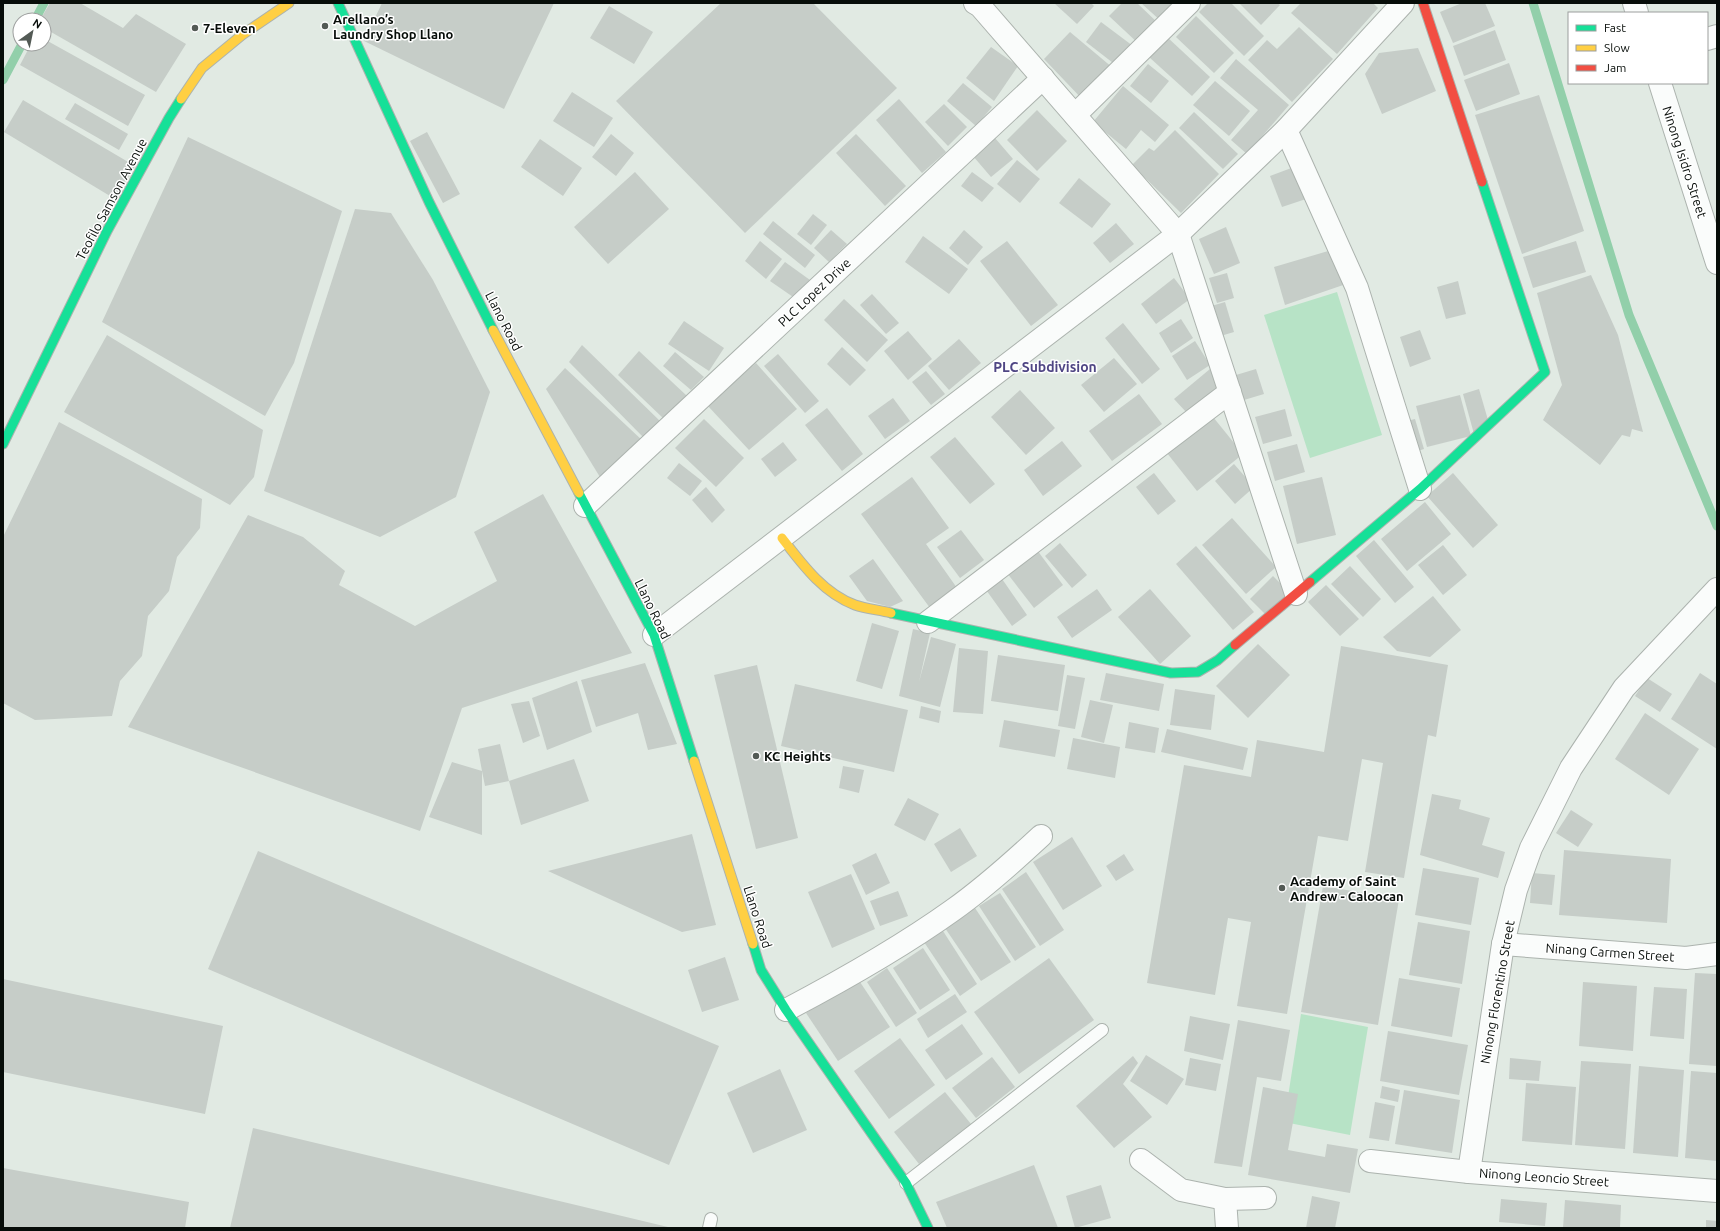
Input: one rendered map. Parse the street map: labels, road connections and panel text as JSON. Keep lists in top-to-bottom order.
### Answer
{
  "streets": {
    "main road": ["Teofilo Samson Avenue", "Llano Road"],
    "street": [
      "Ninong Isidro Street",
      "PLC Lopez Drive",
      "Ninang Carmen Street",
      "Ninong Florentino Street",
      "Ninong Leoncio Street"
    ]
  },
  "crossings": [
    ["PLC Lopez Drive", "Llano Road"],
    ["Ninang Carmen Street", "Ninong Florentino Street"],
    ["Ninong Florentino Street", "Ninong Leoncio Street"]
  ],
  "districts": ["PLC Subdivision"],
  "places": [
    "Arellano’s Laundry Shop Llano",
    "7-Eleven",
    "KC Heights",
    "Academy of Saint Andrew - Caloocan"
  ],
  "legend": ["Fast", "Slow", "Jam"],
  "north": "top right"
}
